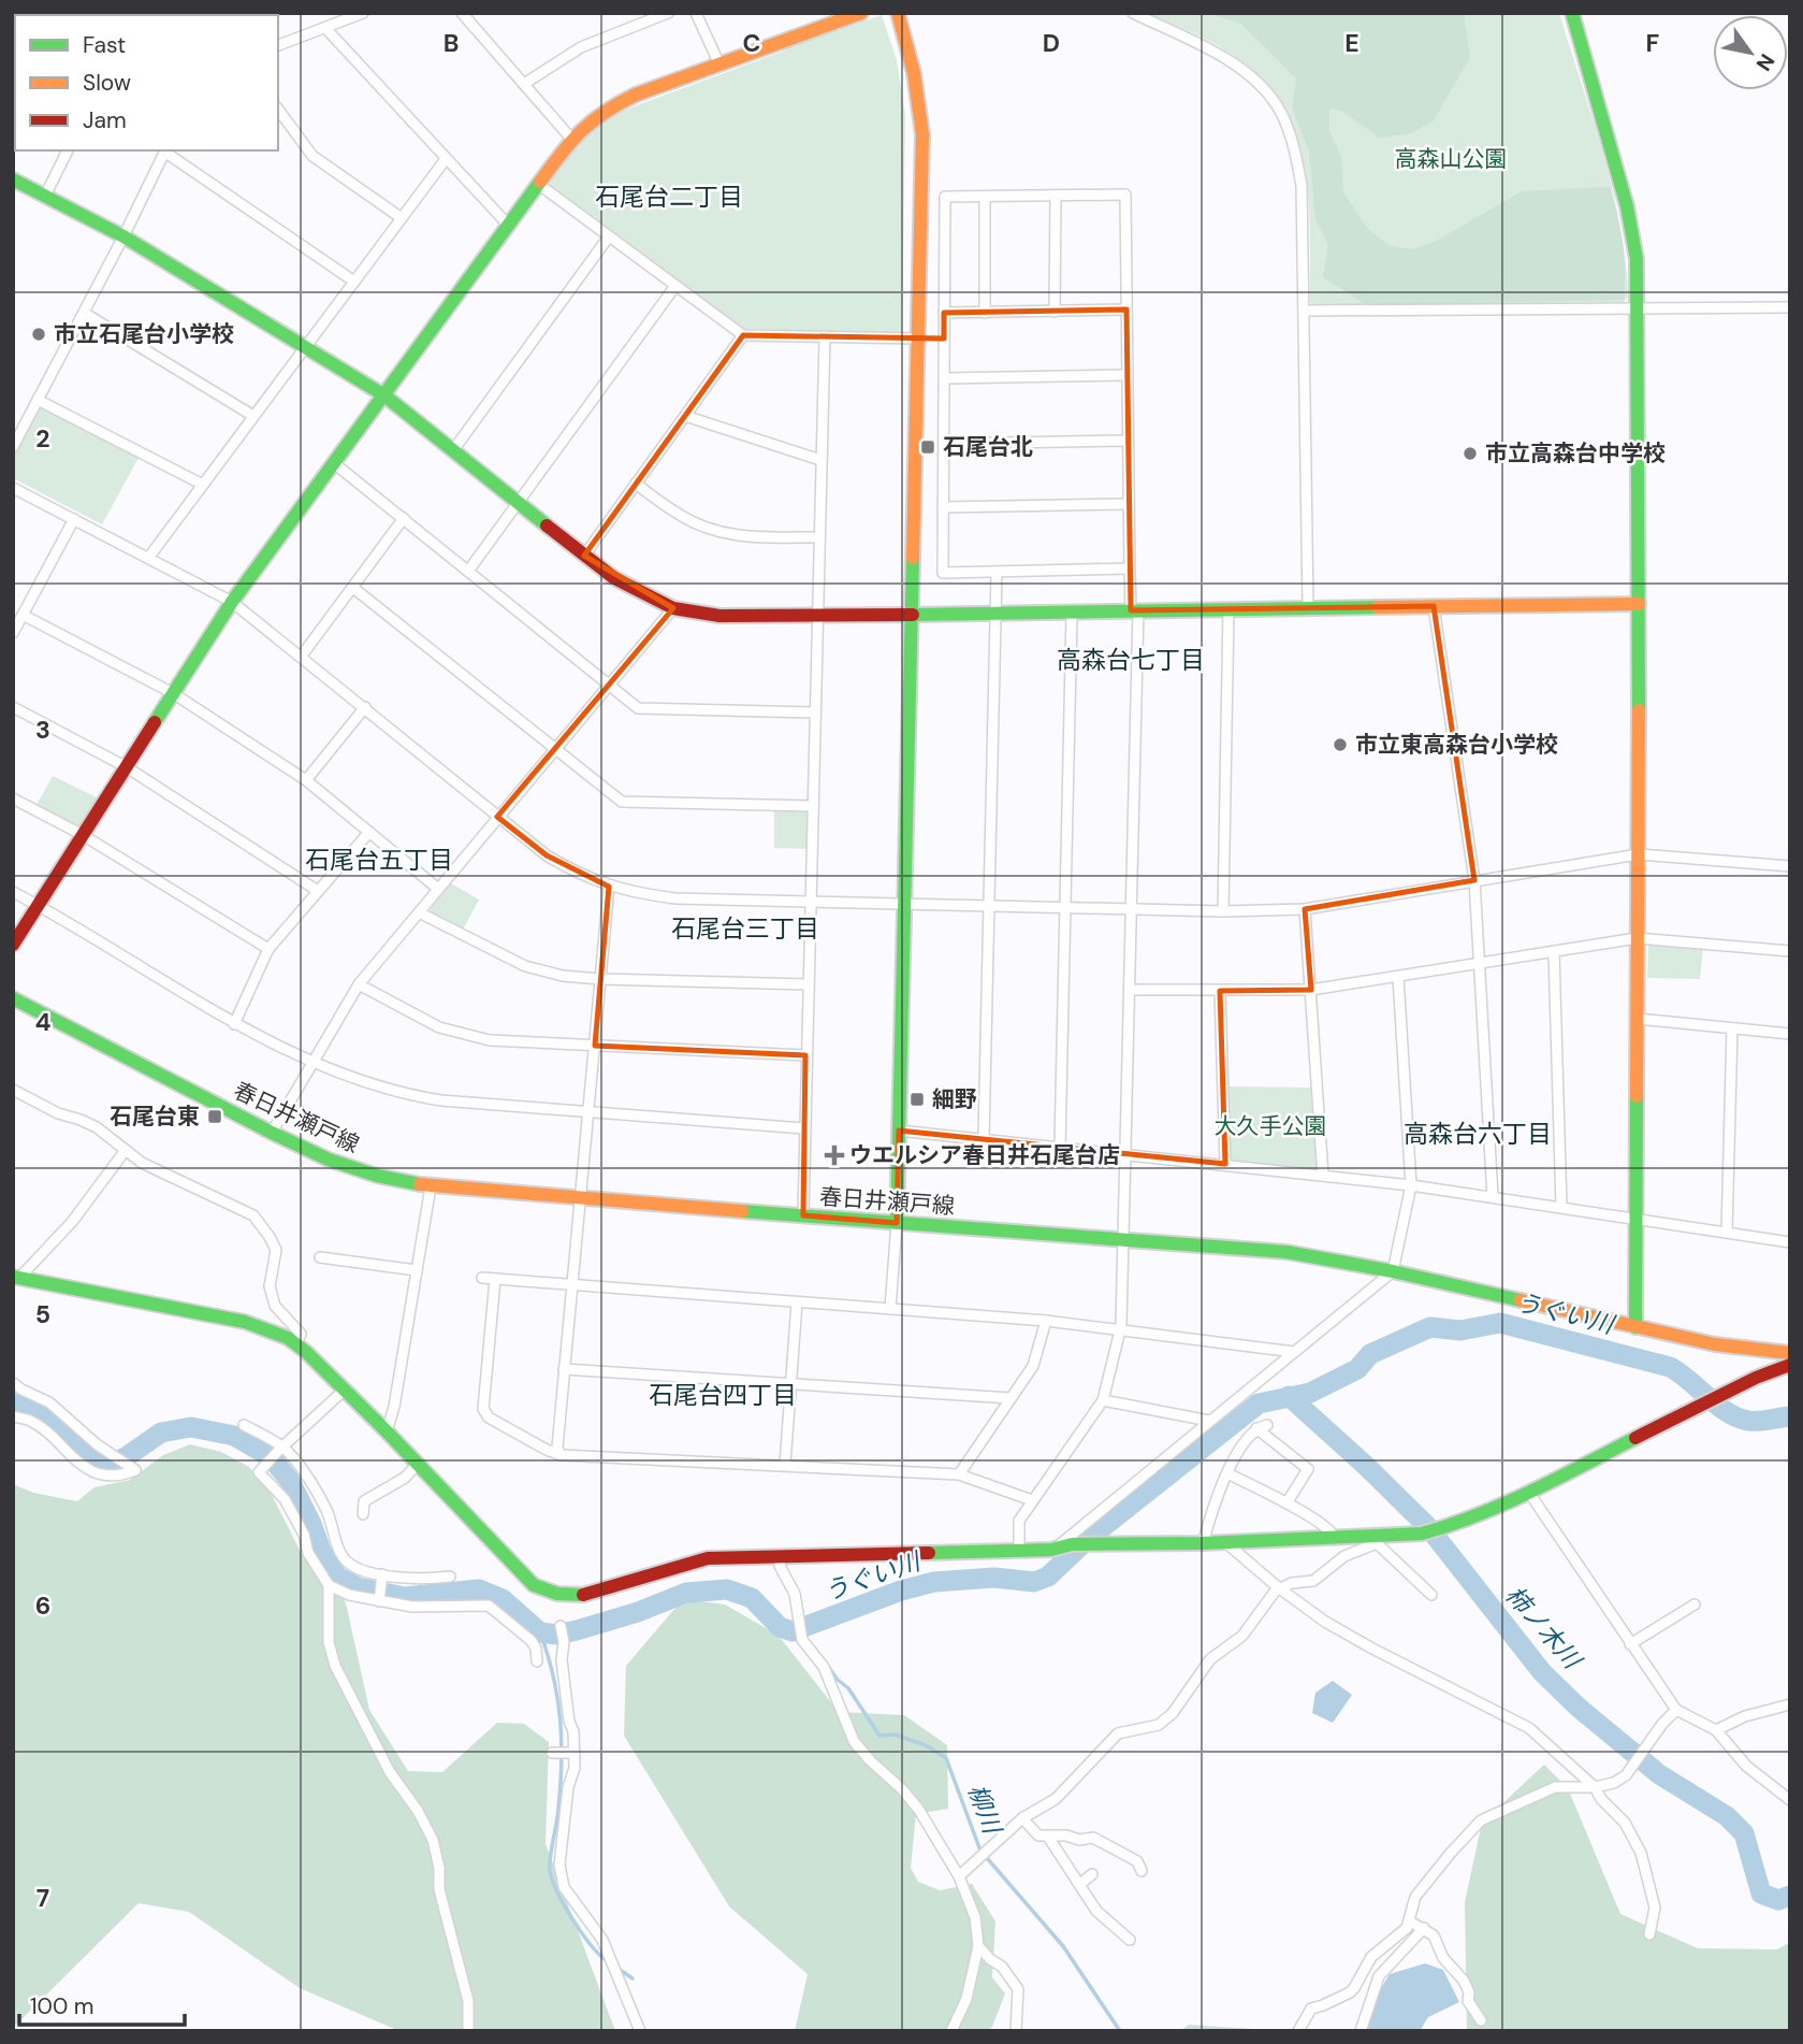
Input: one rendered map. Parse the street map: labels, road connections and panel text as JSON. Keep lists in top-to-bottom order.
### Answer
{
  "streets": {
    "street": ["春日井瀬戸線"]
  },
  "districts": [
    "石尾台二丁目",
    "高森台七丁目",
    "石尾台五丁目",
    "石尾台三丁目",
    "高森台六丁目",
    "石尾台四丁目"
  ],
  "water": ["うぐい川", "柿ノ木川", "柳川"],
  "parks": ["高森山公園", "大久手公園"],
  "places": {
    "other": ["市立石尾台小学校", "市立高森台中学校", "市立東高森台小学校"],
    "transit": ["石尾台北", "細野", "石尾台東"],
    "health": ["ウエルシア春日井石尾台店"]
  },
  "legend": ["Fast", "Slow", "Jam"],
  "scale_bar": "100 m",
  "north": "bottom right",
  "grid": {
    "columns": [
      "B",
      "C",
      "D",
      "E",
      "F"
    ],
    "rows": [
      "2",
      "3",
      "4",
      "5",
      "6",
      "7"
    ]
  }
}
